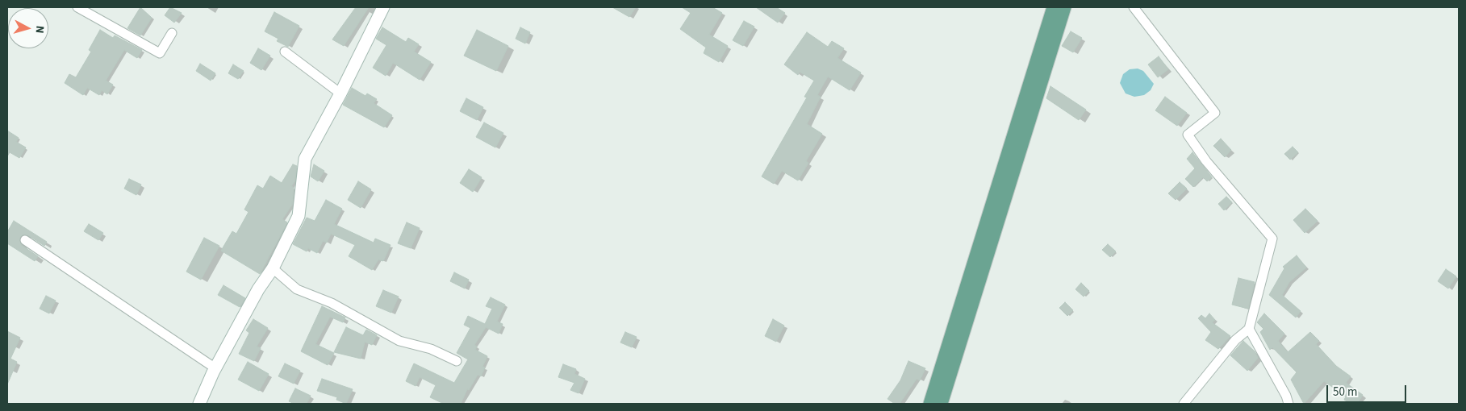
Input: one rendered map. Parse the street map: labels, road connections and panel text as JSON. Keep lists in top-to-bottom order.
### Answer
{
  "scale_bar": "50 m",
  "north": "right"
}
